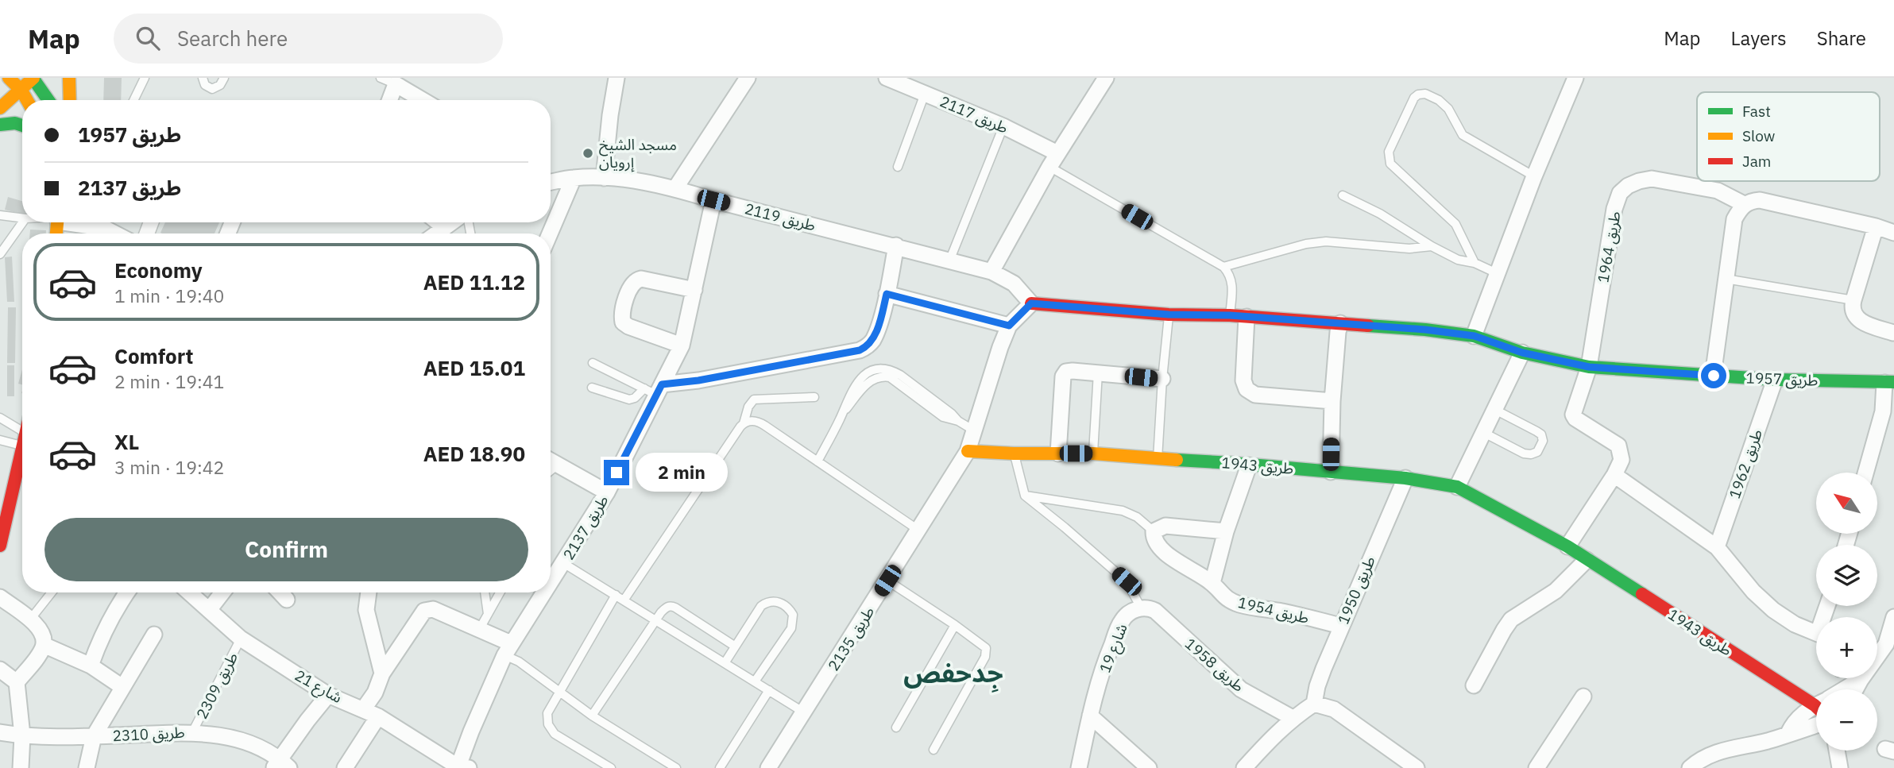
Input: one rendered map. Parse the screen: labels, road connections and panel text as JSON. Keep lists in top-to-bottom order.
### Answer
{
  "streets": {
    "street": [
      "طريق 2117",
      "طريق 2119",
      "طريق 1964",
      "طريق 1957",
      "طريق 1962",
      "طريق 1943",
      "طريق 2137",
      "طريق 1950",
      "طريق 1954",
      "طريق 2135",
      "شارع 19",
      "طريق 1958",
      "شارع 21",
      "طريق 2310"
    ],
    "lane": ["طريق 2309"]
  },
  "crossings": [
    ["طريق 2119", "طريق 1957"],
    ["طريق 2119", "طريق 2137"],
    ["طريق 1964", "طريق 1957"],
    ["طريق 1957", "طريق 1962"],
    ["طريق 1943", "طريق 1950"],
    ["طريق 1943", "طريق 2135"],
    ["طريق 2137", "شارع 21"],
    ["طريق 1950", "طريق 1954"],
    ["شارع 19", "طريق 1958"],
    ["طريق 2309", "شارع 21"],
    ["طريق 2309", "طريق 2310"]
  ],
  "districts": ["جِدحفص"],
  "places": ["مسجد الشيخ إرويان"],
  "legend": ["Fast", "Slow", "Jam"],
  "north": "top left",
  "page": {
    "header": "Map",
    "search": "Search here",
    "nav": ["Map", "Layers", "Share"],
    "banner": ["طريق 1957", "طريق 2137"],
    "list": [
      {
        "name": "Economy",
        "note": "1 min · 19:40",
        "value": "AED 11.12"
      },
      {
        "name": "Comfort",
        "note": "2 min · 19:41",
        "value": "AED 15.01"
      },
      {
        "name": "XL",
        "note": "3 min · 19:42",
        "value": "AED 18.90"
      }
    ],
    "bubble": "2 min",
    "map_buttons": ["+", "−"],
    "buttons": "Confirm"
  }
}
